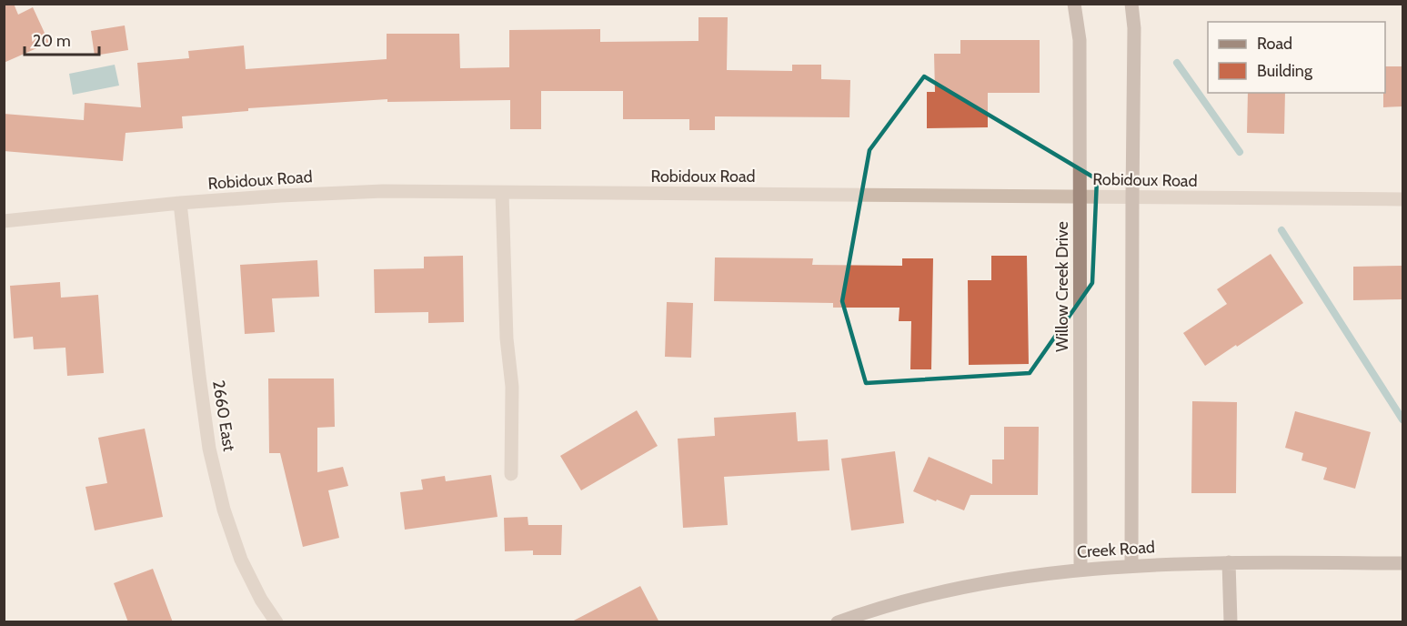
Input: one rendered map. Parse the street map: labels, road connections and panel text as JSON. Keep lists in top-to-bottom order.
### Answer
{
  "streets": {
    "street": [
      "Robidoux Road",
      "Willow Creek Drive",
      "2660 East",
      "Creek Road"
    ]
  },
  "crossings": [
    ["Robidoux Road", "Willow Creek Drive"],
    ["Robidoux Road", "2660 East"],
    ["Willow Creek Drive", "Creek Road"]
  ],
  "legend": ["Road", "Building"],
  "scale_bar": "20 m"
}
